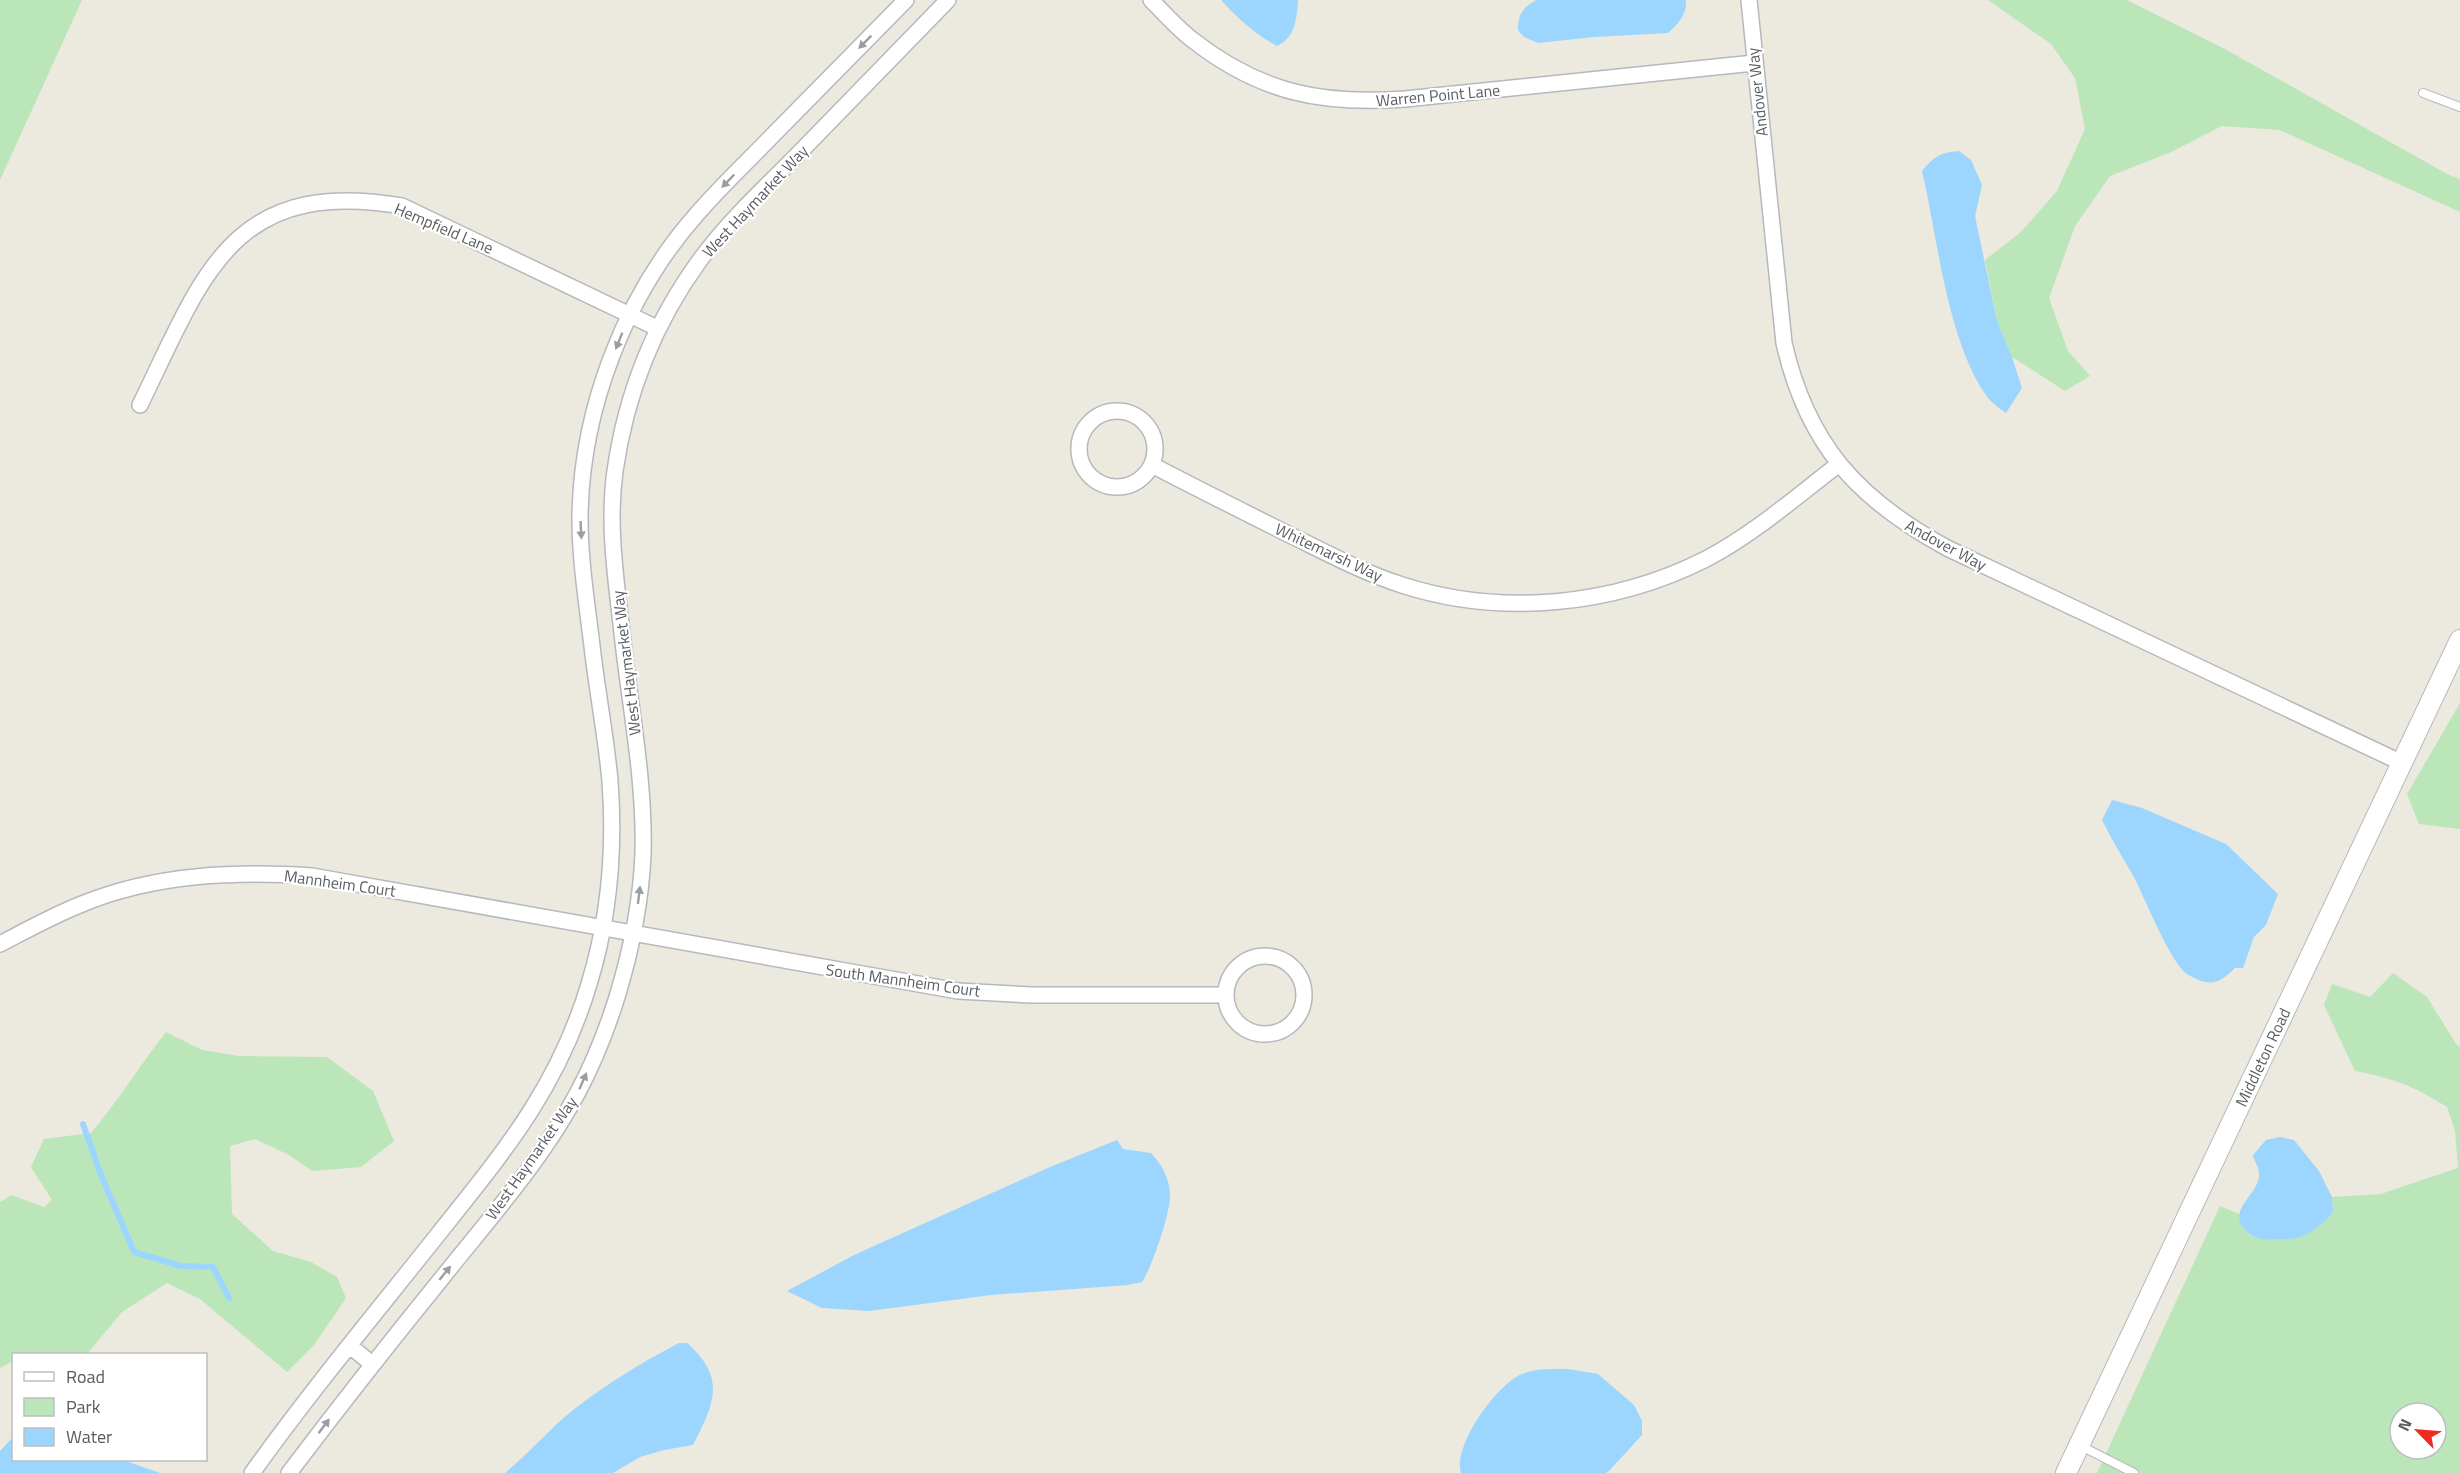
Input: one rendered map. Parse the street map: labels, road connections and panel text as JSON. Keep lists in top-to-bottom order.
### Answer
{
  "streets": {
    "street": [
      "Andover Way",
      "Warren Point Lane",
      "West Haymarket Way",
      "Hempfield Lane",
      "Whitemarsh Way",
      "Mannheim Court",
      "South Mannheim Court",
      "Middleton Road"
    ]
  },
  "crossings": [
    ["Andover Way", "Warren Point Lane"],
    ["Andover Way", "Whitemarsh Way"],
    ["Andover Way", "Middleton Road"],
    ["West Haymarket Way", "Hempfield Lane"],
    ["West Haymarket Way", "Mannheim Court"],
    ["West Haymarket Way", "South Mannheim Court"],
    ["Mannheim Court", "South Mannheim Court"]
  ],
  "legend": ["Road", "Park", "Water"],
  "north": "top left"
}
